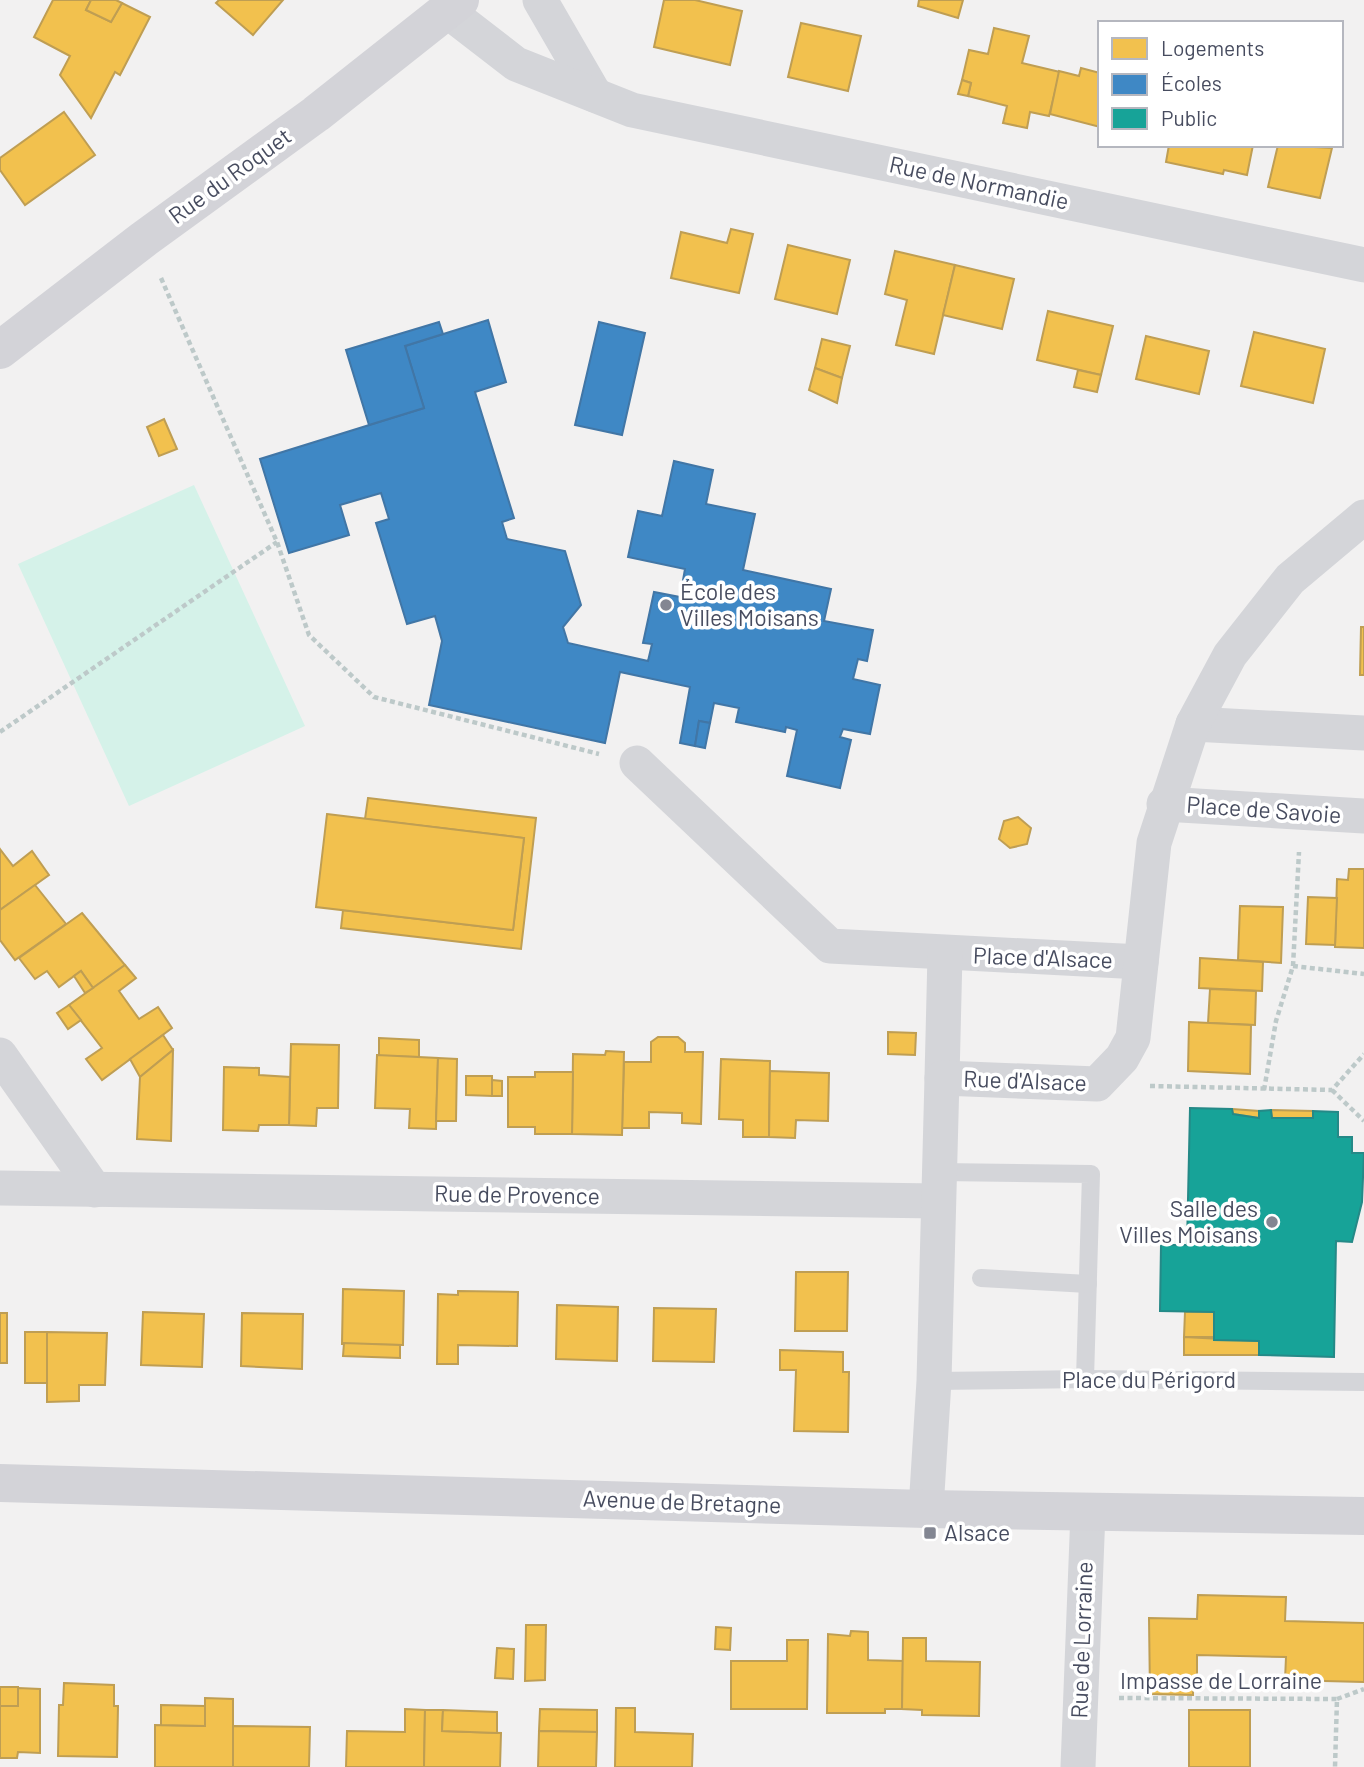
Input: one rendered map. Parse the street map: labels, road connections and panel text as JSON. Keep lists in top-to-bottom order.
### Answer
{
  "streets": {
    "street": [
      "Rue du Roquet",
      "Rue de Normandie",
      "Place de Savoie",
      "Place d'Alsace",
      "Rue d'Alsace",
      "Rue de Provence",
      "Avenue de Bretagne",
      "Rue de Lorraine"
    ],
    "lane": ["Place du Périgord"],
    "path": ["Impasse de Lorraine"]
  },
  "crossings": [
    ["Rue du Roquet", "Rue de Normandie"],
    ["Place de Savoie", "Rue d'Alsace"],
    ["Place d'Alsace", "Rue d'Alsace"],
    ["Rue d'Alsace", "Rue de Provence"],
    ["Rue d'Alsace", "Place du Périgord"],
    ["Rue d'Alsace", "Avenue de Bretagne"],
    ["Avenue de Bretagne", "Rue de Lorraine"],
    ["Rue de Lorraine", "Impasse de Lorraine"]
  ],
  "places": {
    "other": ["École des Villes Moisans", "Salle des Villes Moisans"],
    "transit": ["Alsace"]
  },
  "legend": ["Logements", "Écoles", "Public"]
}
